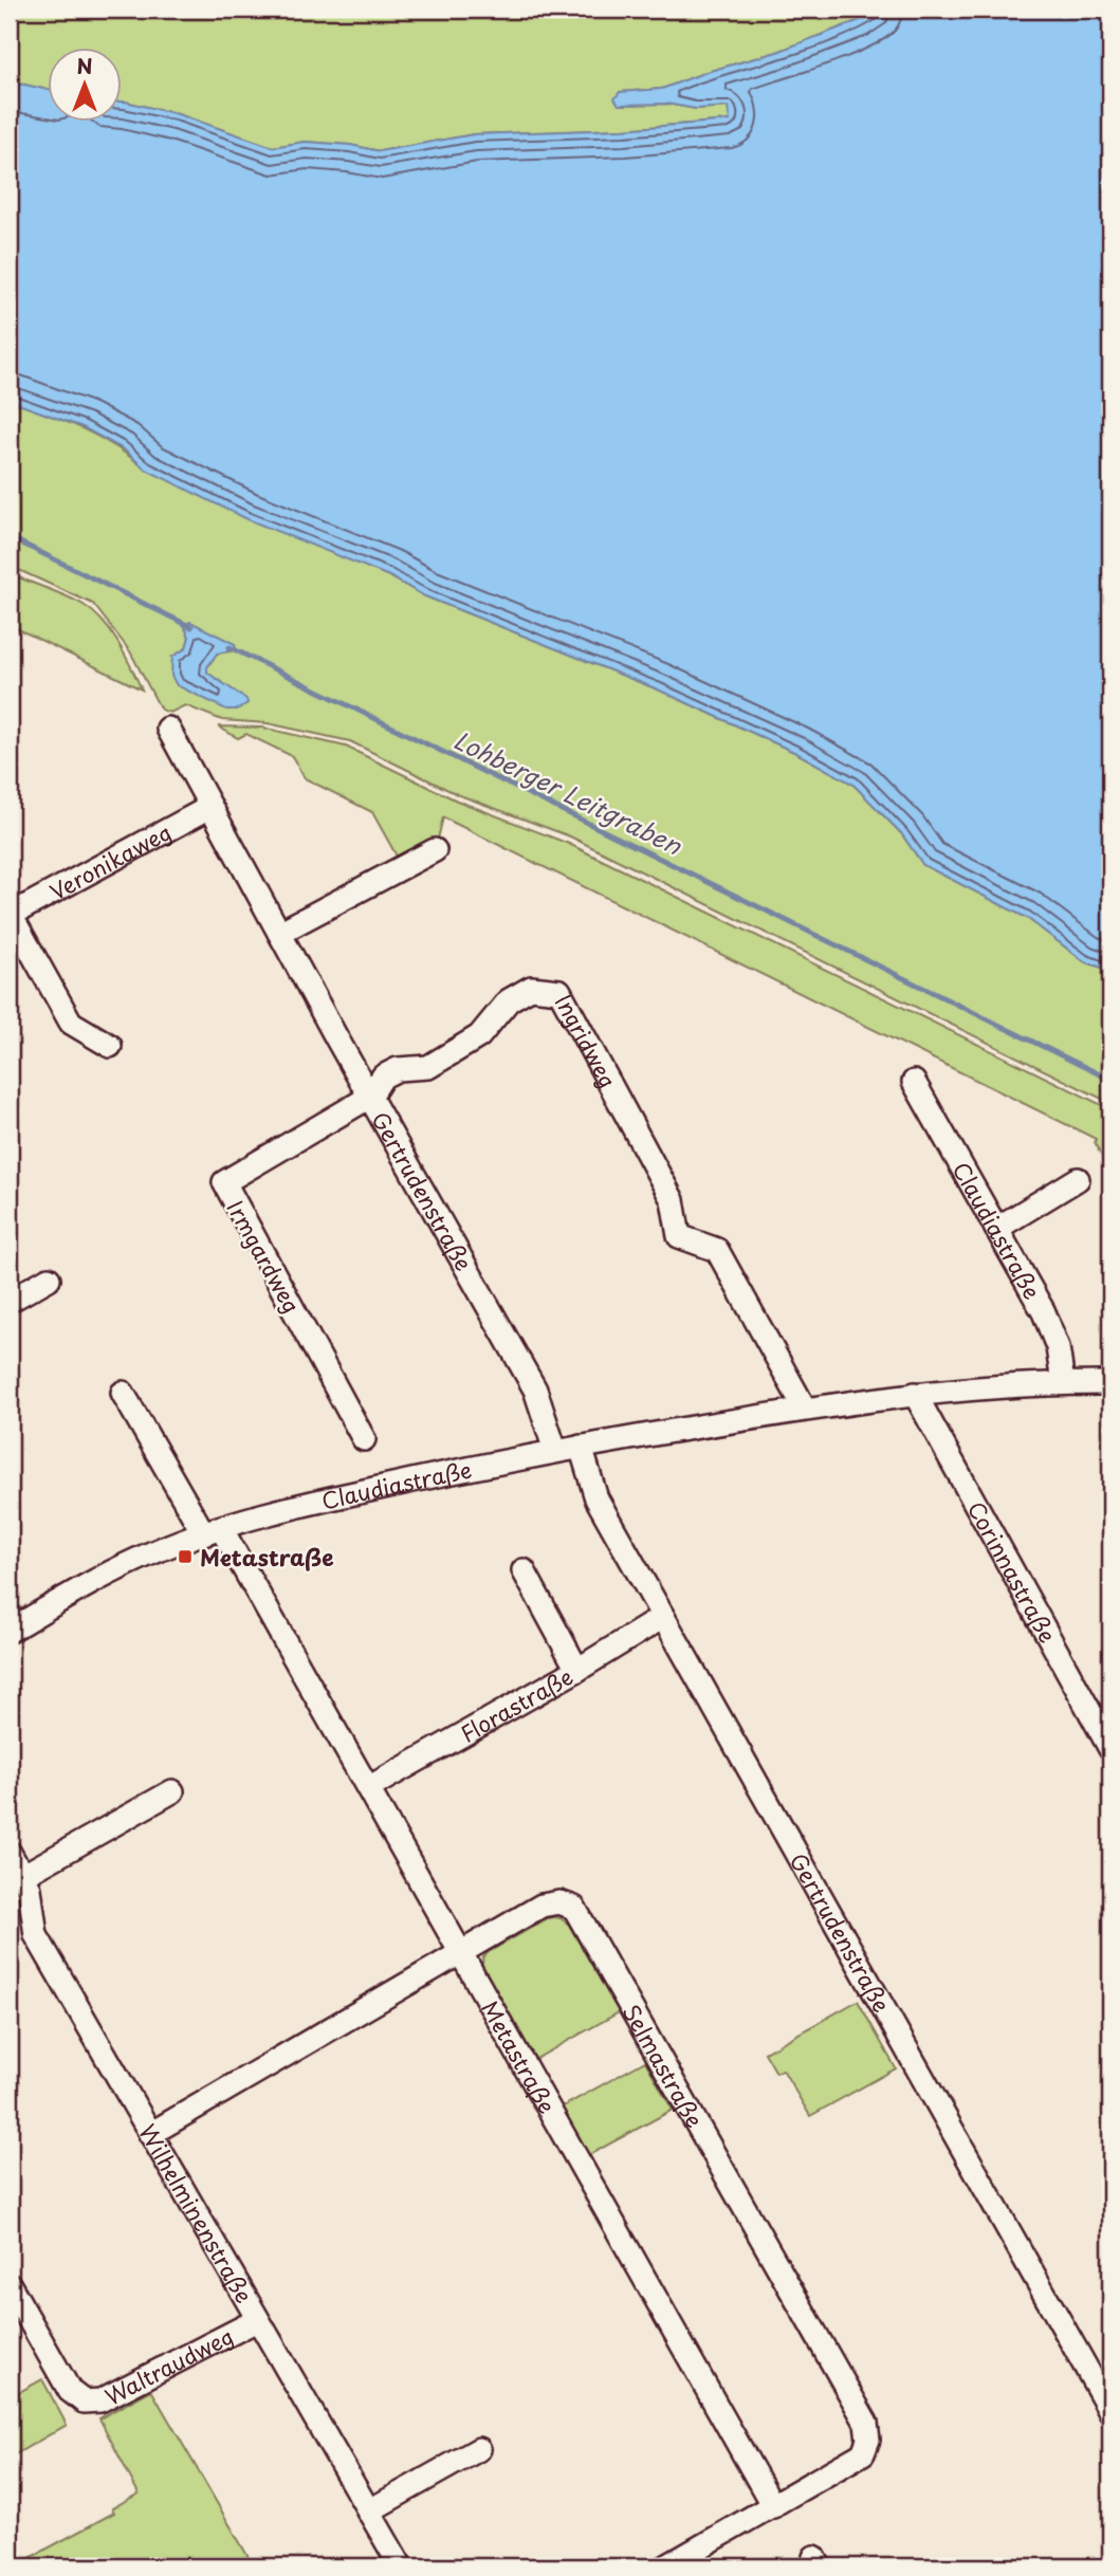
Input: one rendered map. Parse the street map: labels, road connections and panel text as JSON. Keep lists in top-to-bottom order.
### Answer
{
  "streets": {
    "street": [
      "Veronikaweg",
      "Ingridweg",
      "Gertrudenstraße",
      "Claudiastraße",
      "Irmgardweg",
      "Corinnastraße",
      "Florastraße",
      "Metastraße",
      "Selmastraße",
      "Wilhelminenstraße",
      "Waltraudweg"
    ]
  },
  "crossings": [
    ["Veronikaweg", "Gertrudenstraße"],
    ["Ingridweg", "Gertrudenstraße"],
    ["Ingridweg", "Claudiastraße"],
    ["Ingridweg", "Irmgardweg"],
    ["Gertrudenstraße", "Claudiastraße"],
    ["Gertrudenstraße", "Irmgardweg"],
    ["Gertrudenstraße", "Florastraße"],
    ["Claudiastraße", "Corinnastraße"],
    ["Claudiastraße", "Metastraße"],
    ["Florastraße", "Metastraße"],
    ["Metastraße", "Selmastraße"],
    ["Selmastraße", "Wilhelminenstraße"],
    ["Wilhelminenstraße", "Waltraudweg"]
  ],
  "water": ["Lohberger Leitgraben"],
  "places": {
    "transit": ["Metastraße"]
  },
  "north": "top"
}
